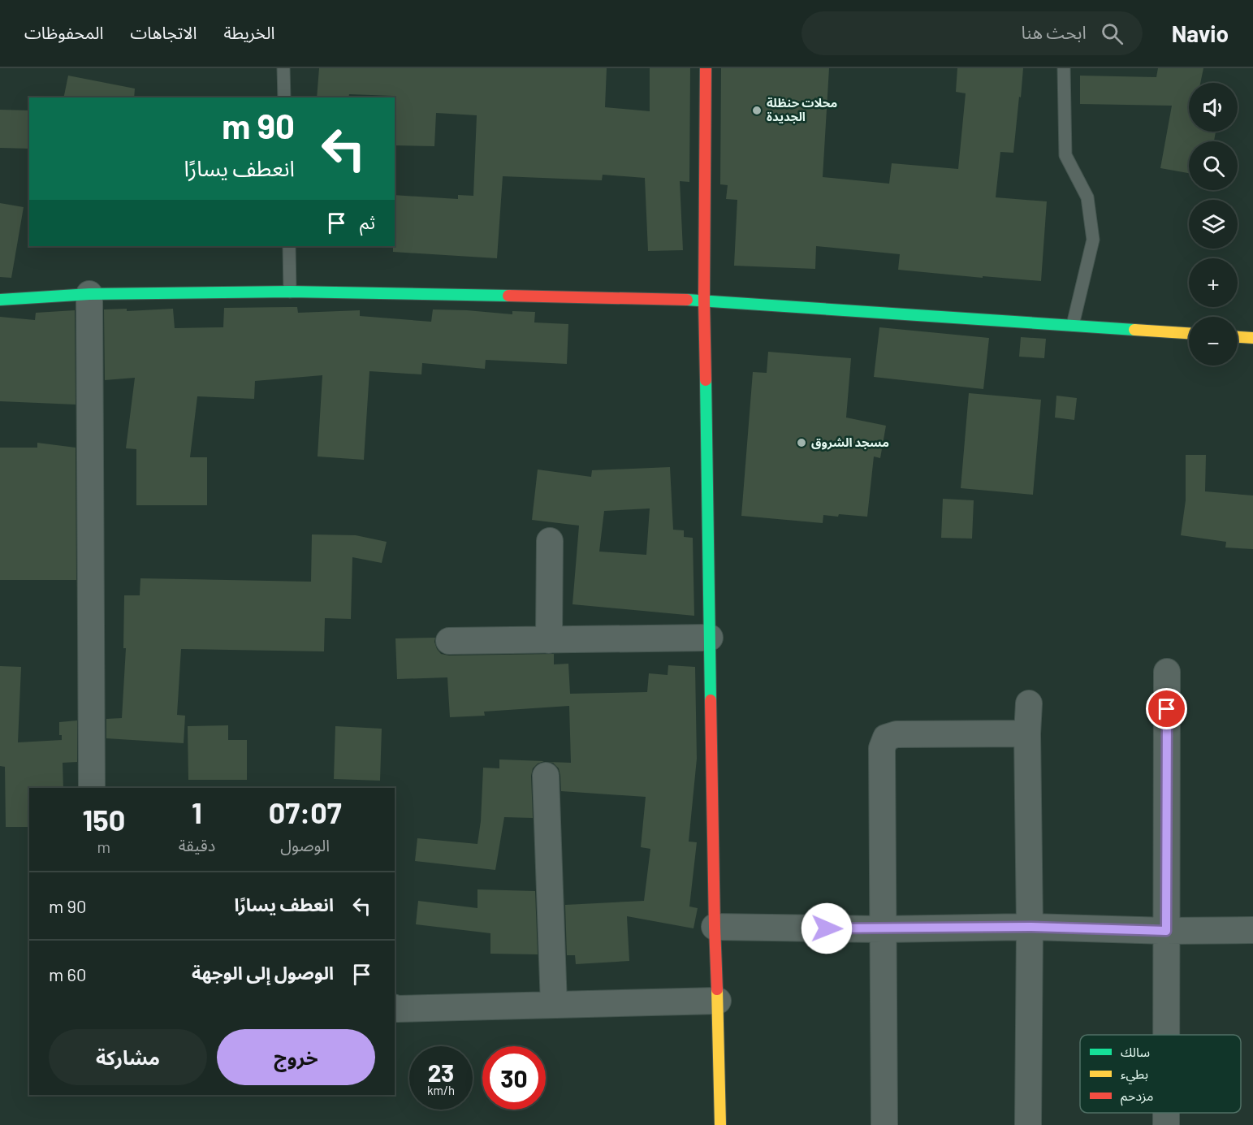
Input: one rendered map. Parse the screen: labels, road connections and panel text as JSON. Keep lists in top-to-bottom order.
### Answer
{
  "places": ["محلات حنظلة الجديدة", "مسجد الشروق"],
  "legend": ["سالك", "بطيء", "مزدحم"],
  "page": {
    "header": "Navio",
    "search": "ابحث هنا",
    "nav": ["الخريطة", "الاتجاهات", "المحفوظات"],
    "map_buttons": ["+", "−"],
    "turn": ["90 m", "انعطف يسارًا"],
    "then": "ثم",
    "eta": [
      "07:07",
      "الوصول",
      "1",
      "دقيقة",
      "150",
      "m"
    ],
    "list": [
      {
        "name": "انعطف يسارًا",
        "value": "90 m"
      },
      {
        "name": "الوصول إلى الوجهة",
        "value": "60 m"
      }
    ],
    "buttons": ["خروج", "مشاركة"],
    "speed": "23 km/h",
    "limit": "30"
  }
}
